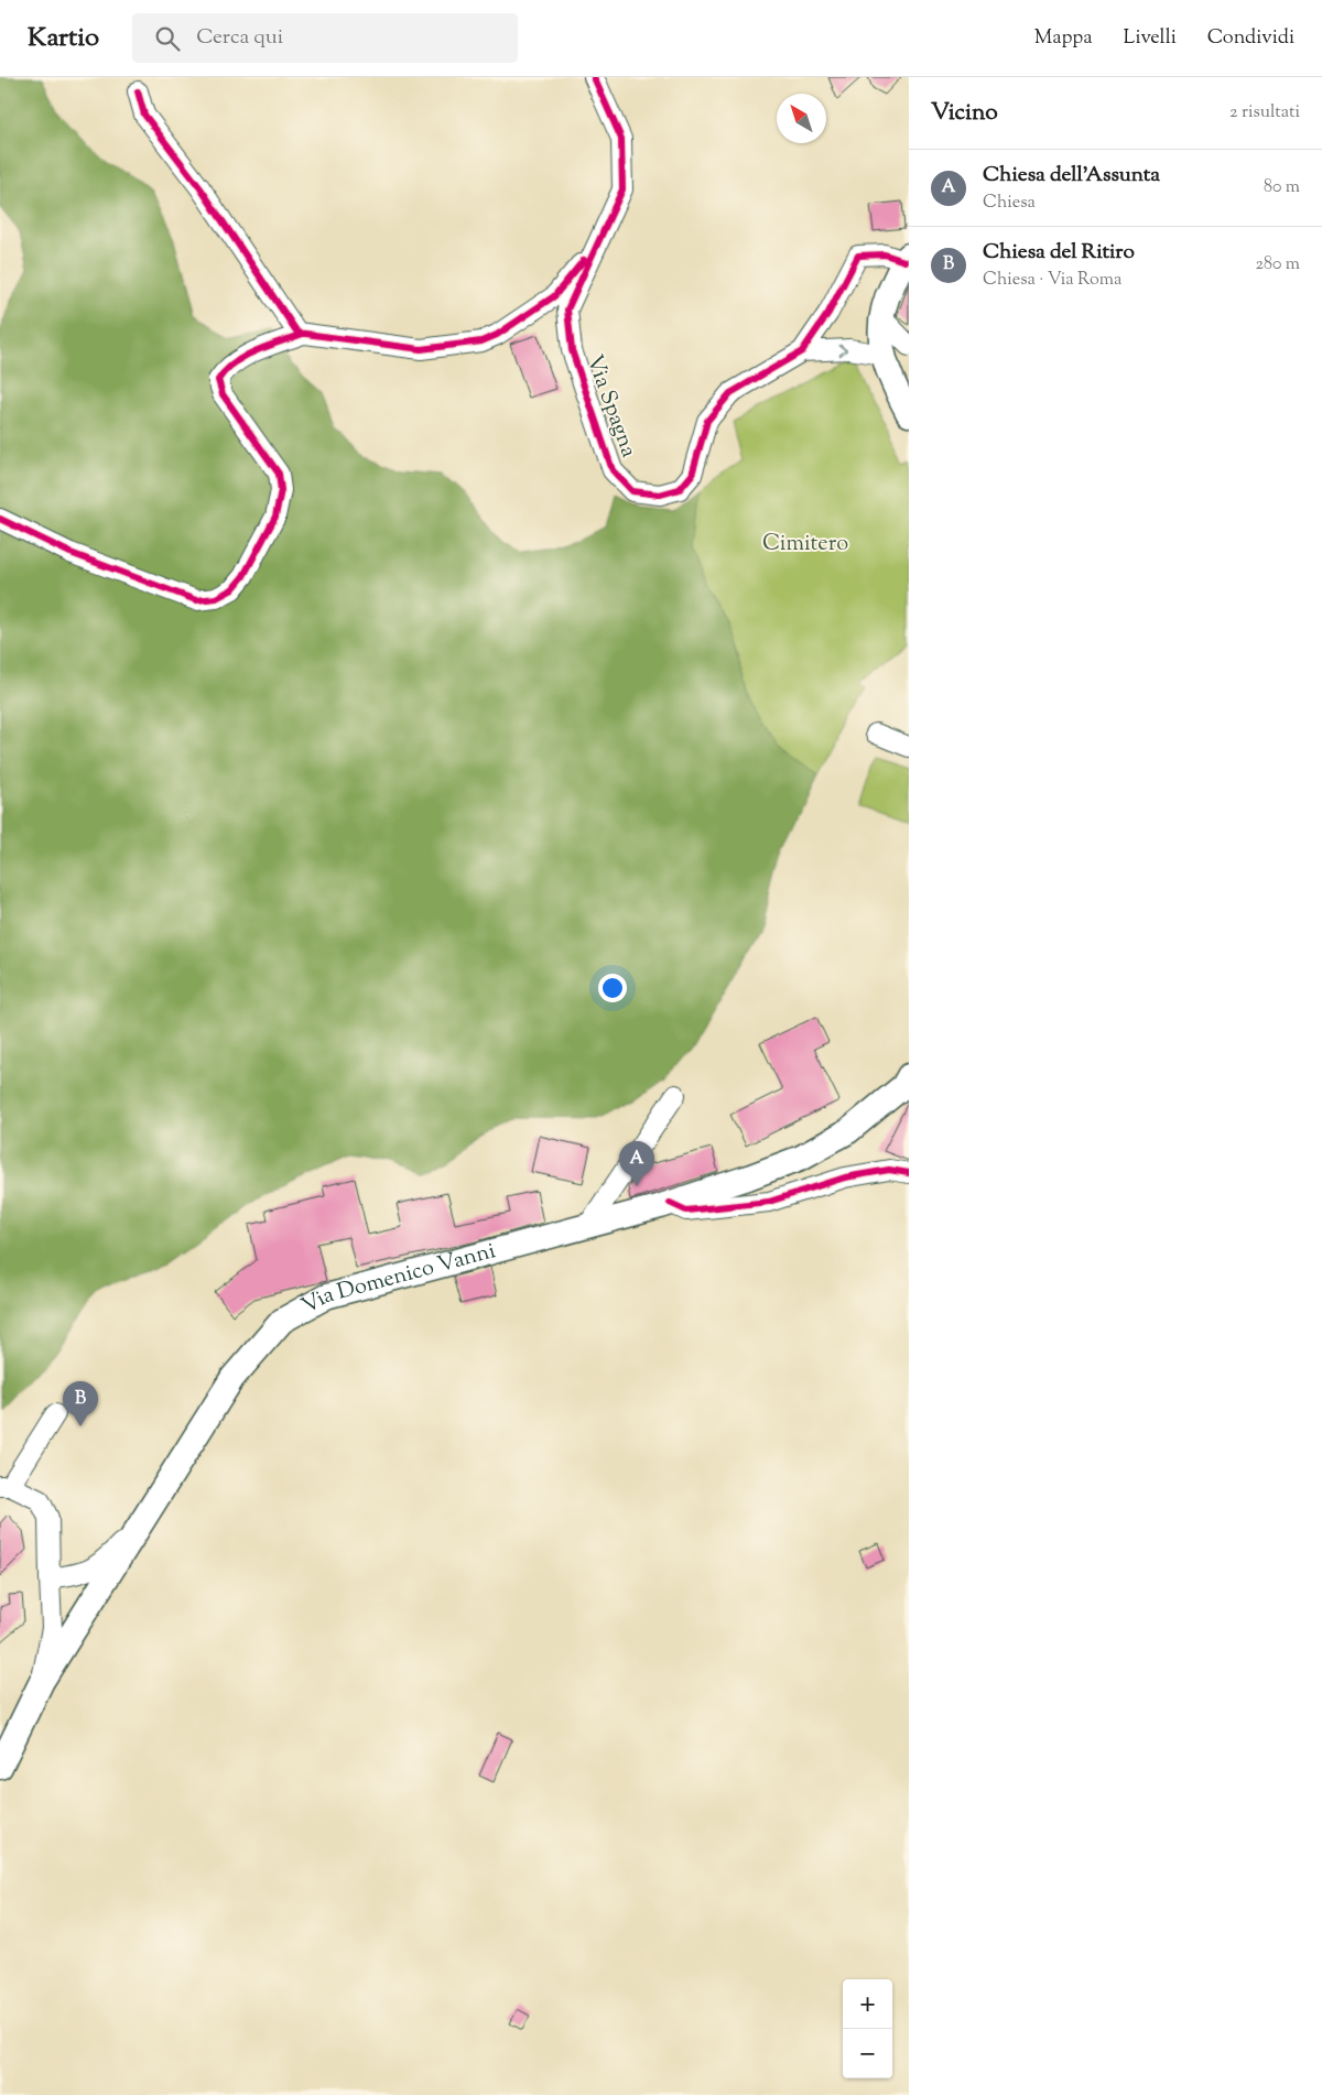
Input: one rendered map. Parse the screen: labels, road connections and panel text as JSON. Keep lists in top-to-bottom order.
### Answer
{
  "streets": {
    "main road": ["Via Domenico Vanni"],
    "street": ["Via Spagna"]
  },
  "parks": ["Cimitero"],
  "north": "top left",
  "page": {
    "header": "Kartio",
    "search": "Cerca qui",
    "nav": ["Mappa", "Livelli", "Condividi"],
    "heading": ["Vicino", "2 risultati"],
    "list": [
      {
        "mark": "A",
        "name": "Chiesa dell'Assunta",
        "note": "Chiesa",
        "value": "80 m"
      },
      {
        "mark": "B",
        "name": "Chiesa del Ritiro",
        "note": "Chiesa · Via Roma",
        "value": "280 m"
      }
    ],
    "pins": ["A", "B"],
    "map_buttons": ["+", "−"]
  }
}
